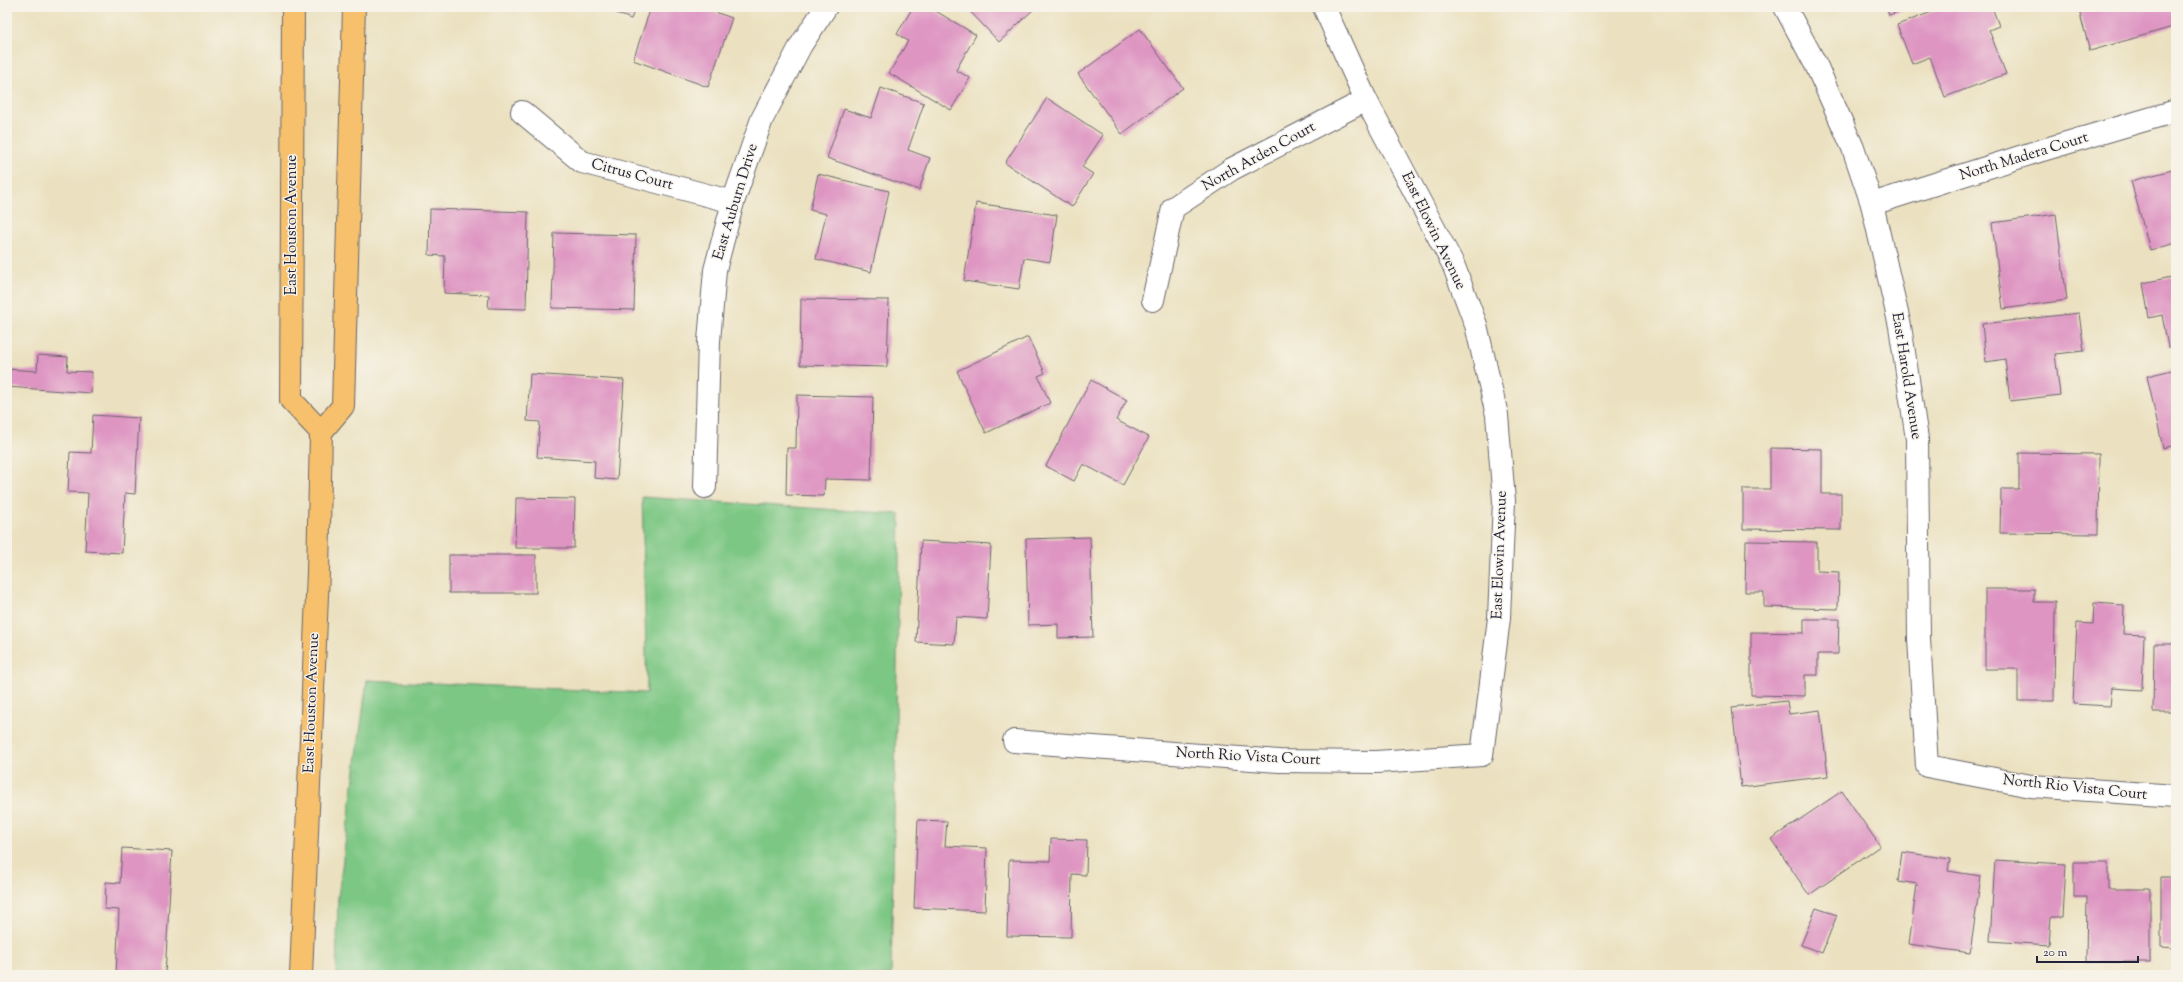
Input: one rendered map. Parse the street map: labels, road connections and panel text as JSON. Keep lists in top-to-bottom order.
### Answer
{
  "streets": {
    "main road": ["East Houston Avenue"],
    "street": [
      "North Arden Court",
      "North Madera Court",
      "Citrus Court",
      "East Auburn Drive",
      "East Elowin Avenue",
      "East Harold Avenue",
      "North Rio Vista Court"
    ]
  },
  "crossings": [
    ["North Arden Court", "East Elowin Avenue"],
    ["North Madera Court", "East Harold Avenue"],
    ["Citrus Court", "East Auburn Drive"],
    ["East Elowin Avenue", "North Rio Vista Court"],
    ["East Harold Avenue", "North Rio Vista Court"]
  ],
  "scale_bar": "20 m"
}
